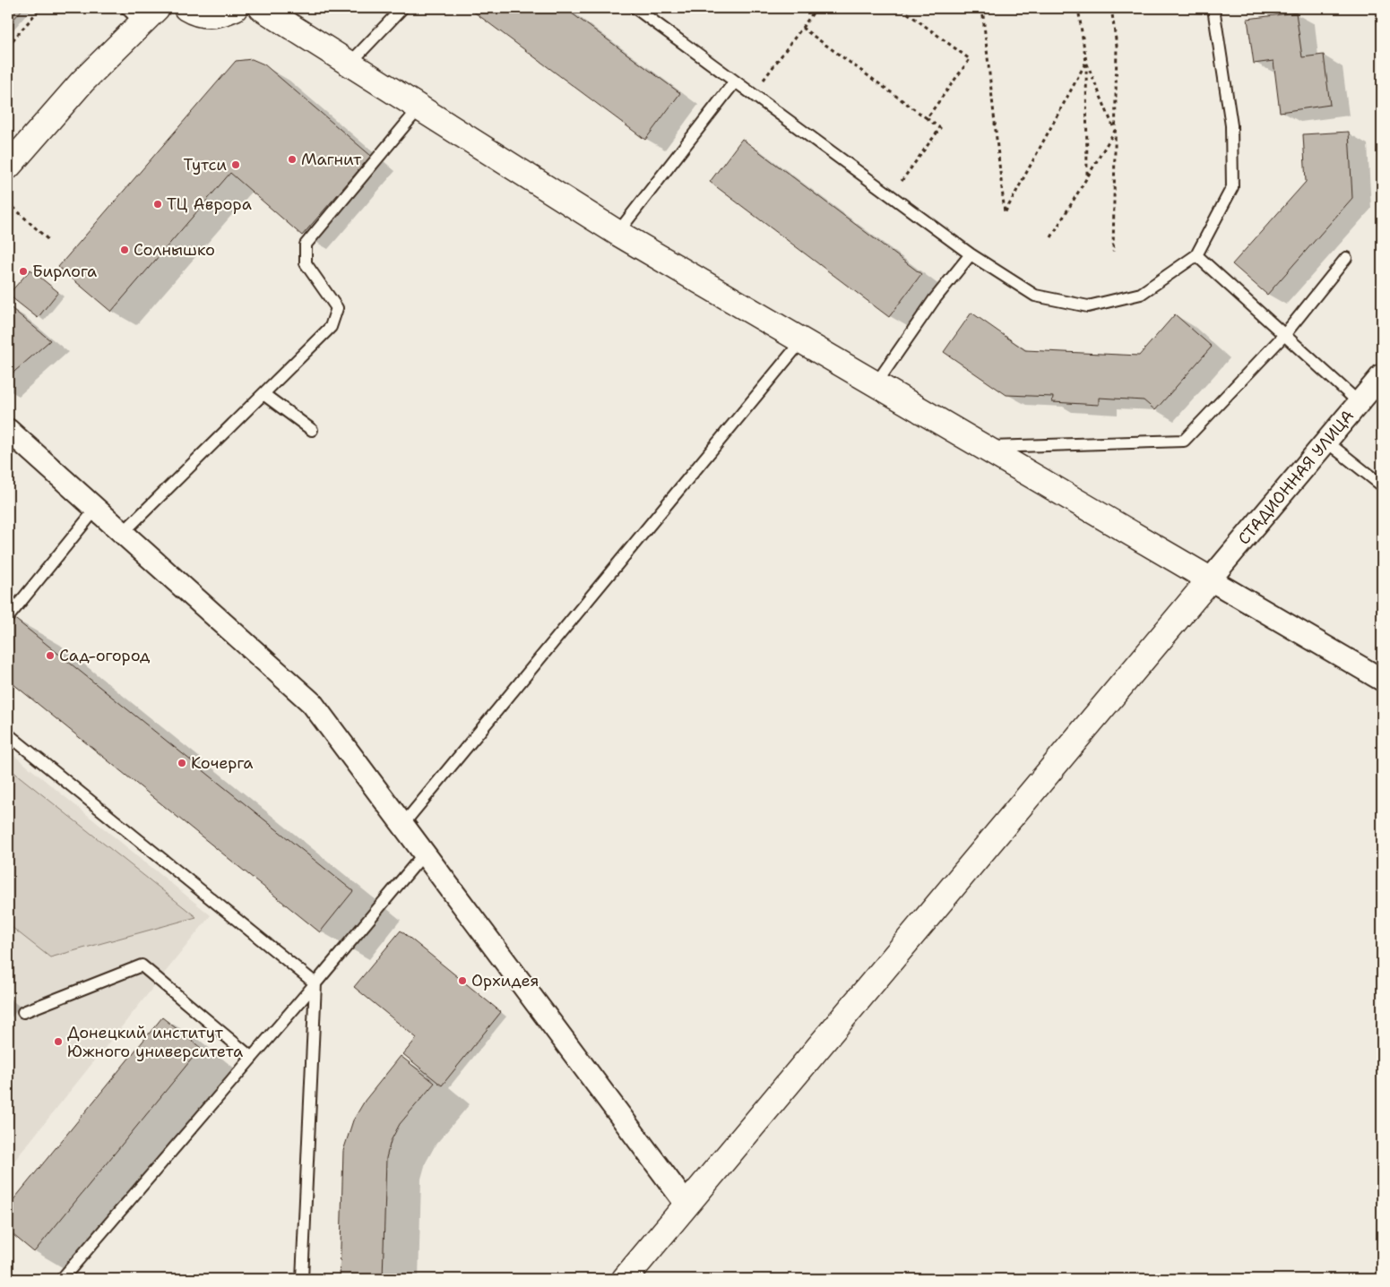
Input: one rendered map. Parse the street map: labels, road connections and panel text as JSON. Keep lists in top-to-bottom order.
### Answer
{
  "streets": {
    "street": ["СТАДИОННАЯ УЛИЦА"]
  },
  "places": [
    "Магнит",
    "Тутси",
    "ТЦ Аврора",
    "Солнышко",
    "Бирлога",
    "Сад-огород",
    "Кочерга",
    "Орхидея",
    "Донецкий институт Южного университета"
  ]
}
